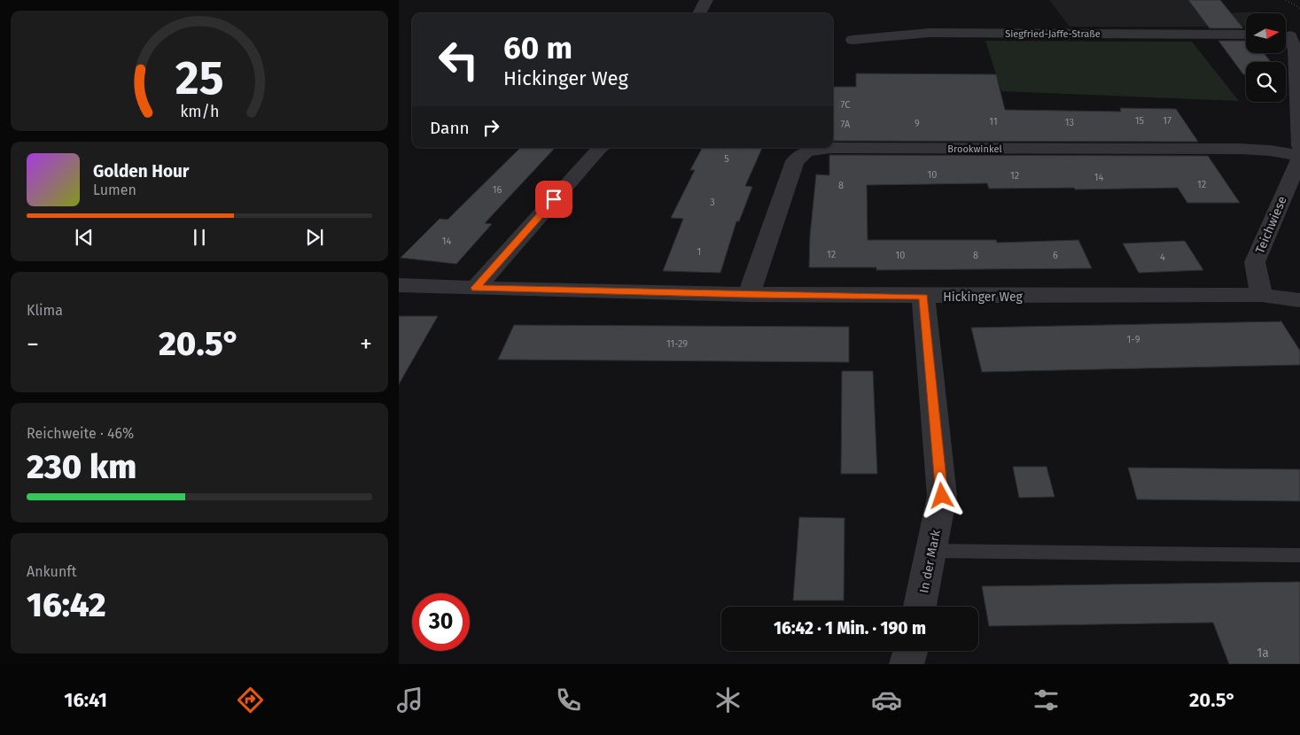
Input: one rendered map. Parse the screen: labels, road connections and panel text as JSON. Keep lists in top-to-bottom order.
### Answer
{
  "streets": {
    "street": [
      "Siegfried-Jaffe-Straße",
      "Brookwinkel",
      "Teichwiese",
      "Hickinger Weg",
      "In der Mark"
    ]
  },
  "crossings": [
    ["Brookwinkel", "Teichwiese"],
    ["Brookwinkel", "Hickinger Weg"],
    ["Teichwiese", "Hickinger Weg"],
    ["Hickinger Weg", "In der Mark"]
  ],
  "house_numbers": [
    "7C",
    "15",
    "17",
    "11",
    "13",
    "9",
    "7A",
    "5",
    "10",
    "12",
    "14",
    "12",
    "8",
    "16",
    "3",
    "14",
    "1",
    "12",
    "10",
    "8",
    "6",
    "4",
    "1-9",
    "11-29",
    "1a"
  ],
  "north": "right",
  "page": {
    "turn": ["60 m", "Hickinger Weg"],
    "then": "Dann",
    "song": ["Golden Hour", "Lumen"],
    "tile": [
      "Klima",
      ["Reichweite · 46%", "230 km"],
      ["Ankunft", "16:42"]
    ],
    "heat": ["−", "20.5°", "+"],
    "limit": "30",
    "trip": "16:42 · 1 Min. · 190 m",
    "tabs": ["16:41", "20.5°"],
    "gauge": ["25", "km/h"]
  }
}
